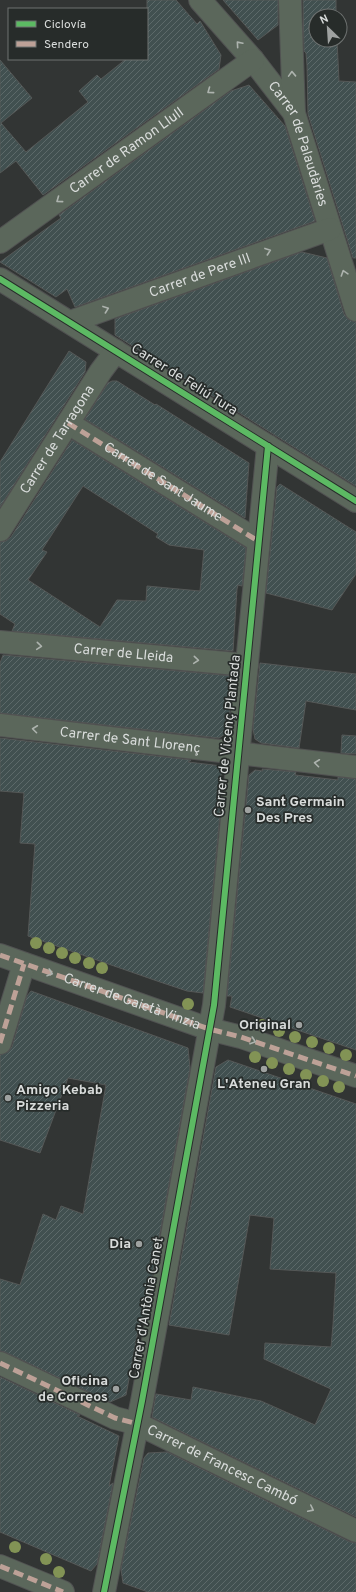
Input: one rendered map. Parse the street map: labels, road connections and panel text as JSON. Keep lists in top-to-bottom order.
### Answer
{
  "streets": {
    "street": [
      "Carrer de Palaudàries",
      "Carrer de Ramon Llull",
      "Carrer de Pere III",
      "Carrer de Feliú Tura",
      "Carrer de Tarragona",
      "Carrer de Sant Jaume",
      "Carrer de Lleida",
      "Carrer de Vicenç Plantada",
      "Carrer de Sant Llorenç",
      "Carrer de Gaietà Vinzia",
      "Carrer d'Antònia Canet",
      "Carrer de Francesc Cambó"
    ]
  },
  "crossings": [
    ["Carrer de Palaudàries", "Carrer de Ramon Llull"],
    ["Carrer de Palaudàries", "Carrer de Pere III"],
    ["Carrer de Pere III", "Carrer de Feliú Tura"],
    ["Carrer de Feliú Tura", "Carrer de Tarragona"],
    ["Carrer de Feliú Tura", "Carrer de Vicenç Plantada"],
    ["Carrer de Tarragona", "Carrer de Sant Jaume"],
    ["Carrer de Sant Jaume", "Carrer de Vicenç Plantada"],
    ["Carrer de Lleida", "Carrer de Vicenç Plantada"],
    ["Carrer de Vicenç Plantada", "Carrer de Sant Llorenç"],
    ["Carrer de Vicenç Plantada", "Carrer de Gaietà Vinzia"],
    ["Carrer de Vicenç Plantada", "Carrer d'Antònia Canet"],
    ["Carrer de Gaietà Vinzia", "Carrer d'Antònia Canet"],
    ["Carrer d'Antònia Canet", "Carrer de Francesc Cambó"]
  ],
  "one_way": [
    "Carrer de Palaudàries",
    "Carrer de Ramon Llull",
    "Carrer de Pere III",
    "Carrer de Lleida",
    "Carrer de Sant Llorenç",
    "Carrer de Gaietà Vinzia",
    "Carrer de Francesc Cambó"
  ],
  "places": [
    "Sant Germain Des Pres",
    "Original",
    "L'Ateneu Gran",
    "Amigo Kebab Pizzeria",
    "Dia",
    "Oficina de Correos"
  ],
  "legend": ["Ciclovía", "Sendero"],
  "north": "top left"
}
